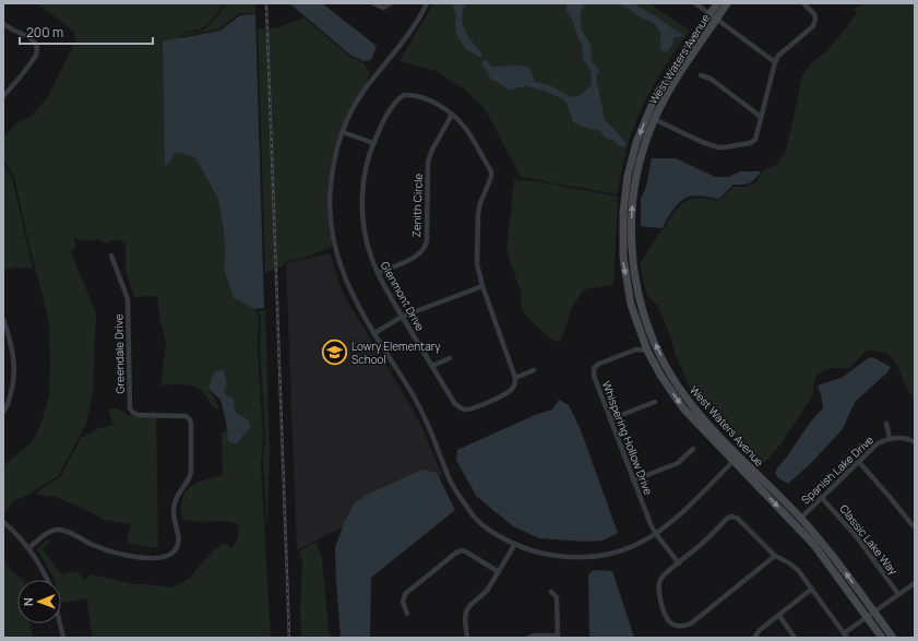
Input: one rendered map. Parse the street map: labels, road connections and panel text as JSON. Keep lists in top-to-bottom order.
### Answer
{
  "streets": {
    "street": [
      "West Waters Avenue",
      "Zenith Circle",
      "Glenmont Drive",
      "Greendale Drive",
      "Whispering Hollow Drive",
      "Spanish Lake Drive",
      "Classic Lake Way"
    ]
  },
  "crossings": [
    ["West Waters Avenue", "Whispering Hollow Drive"],
    ["West Waters Avenue", "Spanish Lake Drive"],
    ["Zenith Circle", "Glenmont Drive"],
    ["Spanish Lake Drive", "Classic Lake Way"]
  ],
  "places": {
    "school or university": ["Lowry Elementary School"]
  },
  "scale_bar": "200 m",
  "north": "left"
}
